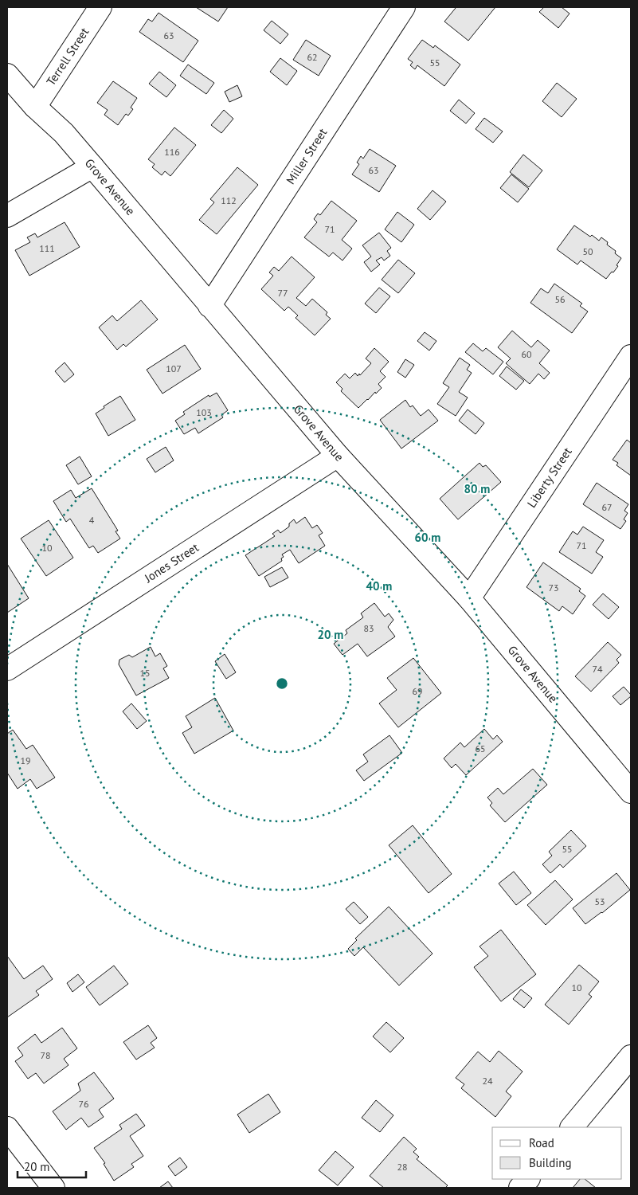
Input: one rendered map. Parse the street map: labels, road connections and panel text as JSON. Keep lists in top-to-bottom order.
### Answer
{
  "streets": {
    "street": [
      "Terrell Street",
      "Miller Street",
      "Grove Avenue",
      "Liberty Street",
      "Jones Street"
    ]
  },
  "crossings": [
    ["Terrell Street", "Grove Avenue"],
    ["Miller Street", "Grove Avenue"],
    ["Grove Avenue", "Liberty Street"],
    ["Grove Avenue", "Jones Street"]
  ],
  "house_numbers": [
    "63",
    "62",
    "55",
    "116",
    "63",
    "112",
    "71",
    "111",
    "50",
    "77",
    "56",
    "60",
    "107",
    "103",
    "67",
    "4",
    "71",
    "10",
    "73",
    "83",
    "74",
    "15",
    "69",
    "65",
    "19",
    "55",
    "53",
    "10",
    "78",
    "24",
    "76",
    "28"
  ],
  "legend": ["Road", "Building"],
  "scale_bar": "20 m",
  "rings": [
    "80 m",
    "60 m",
    "40 m",
    "20 m"
  ]
}
